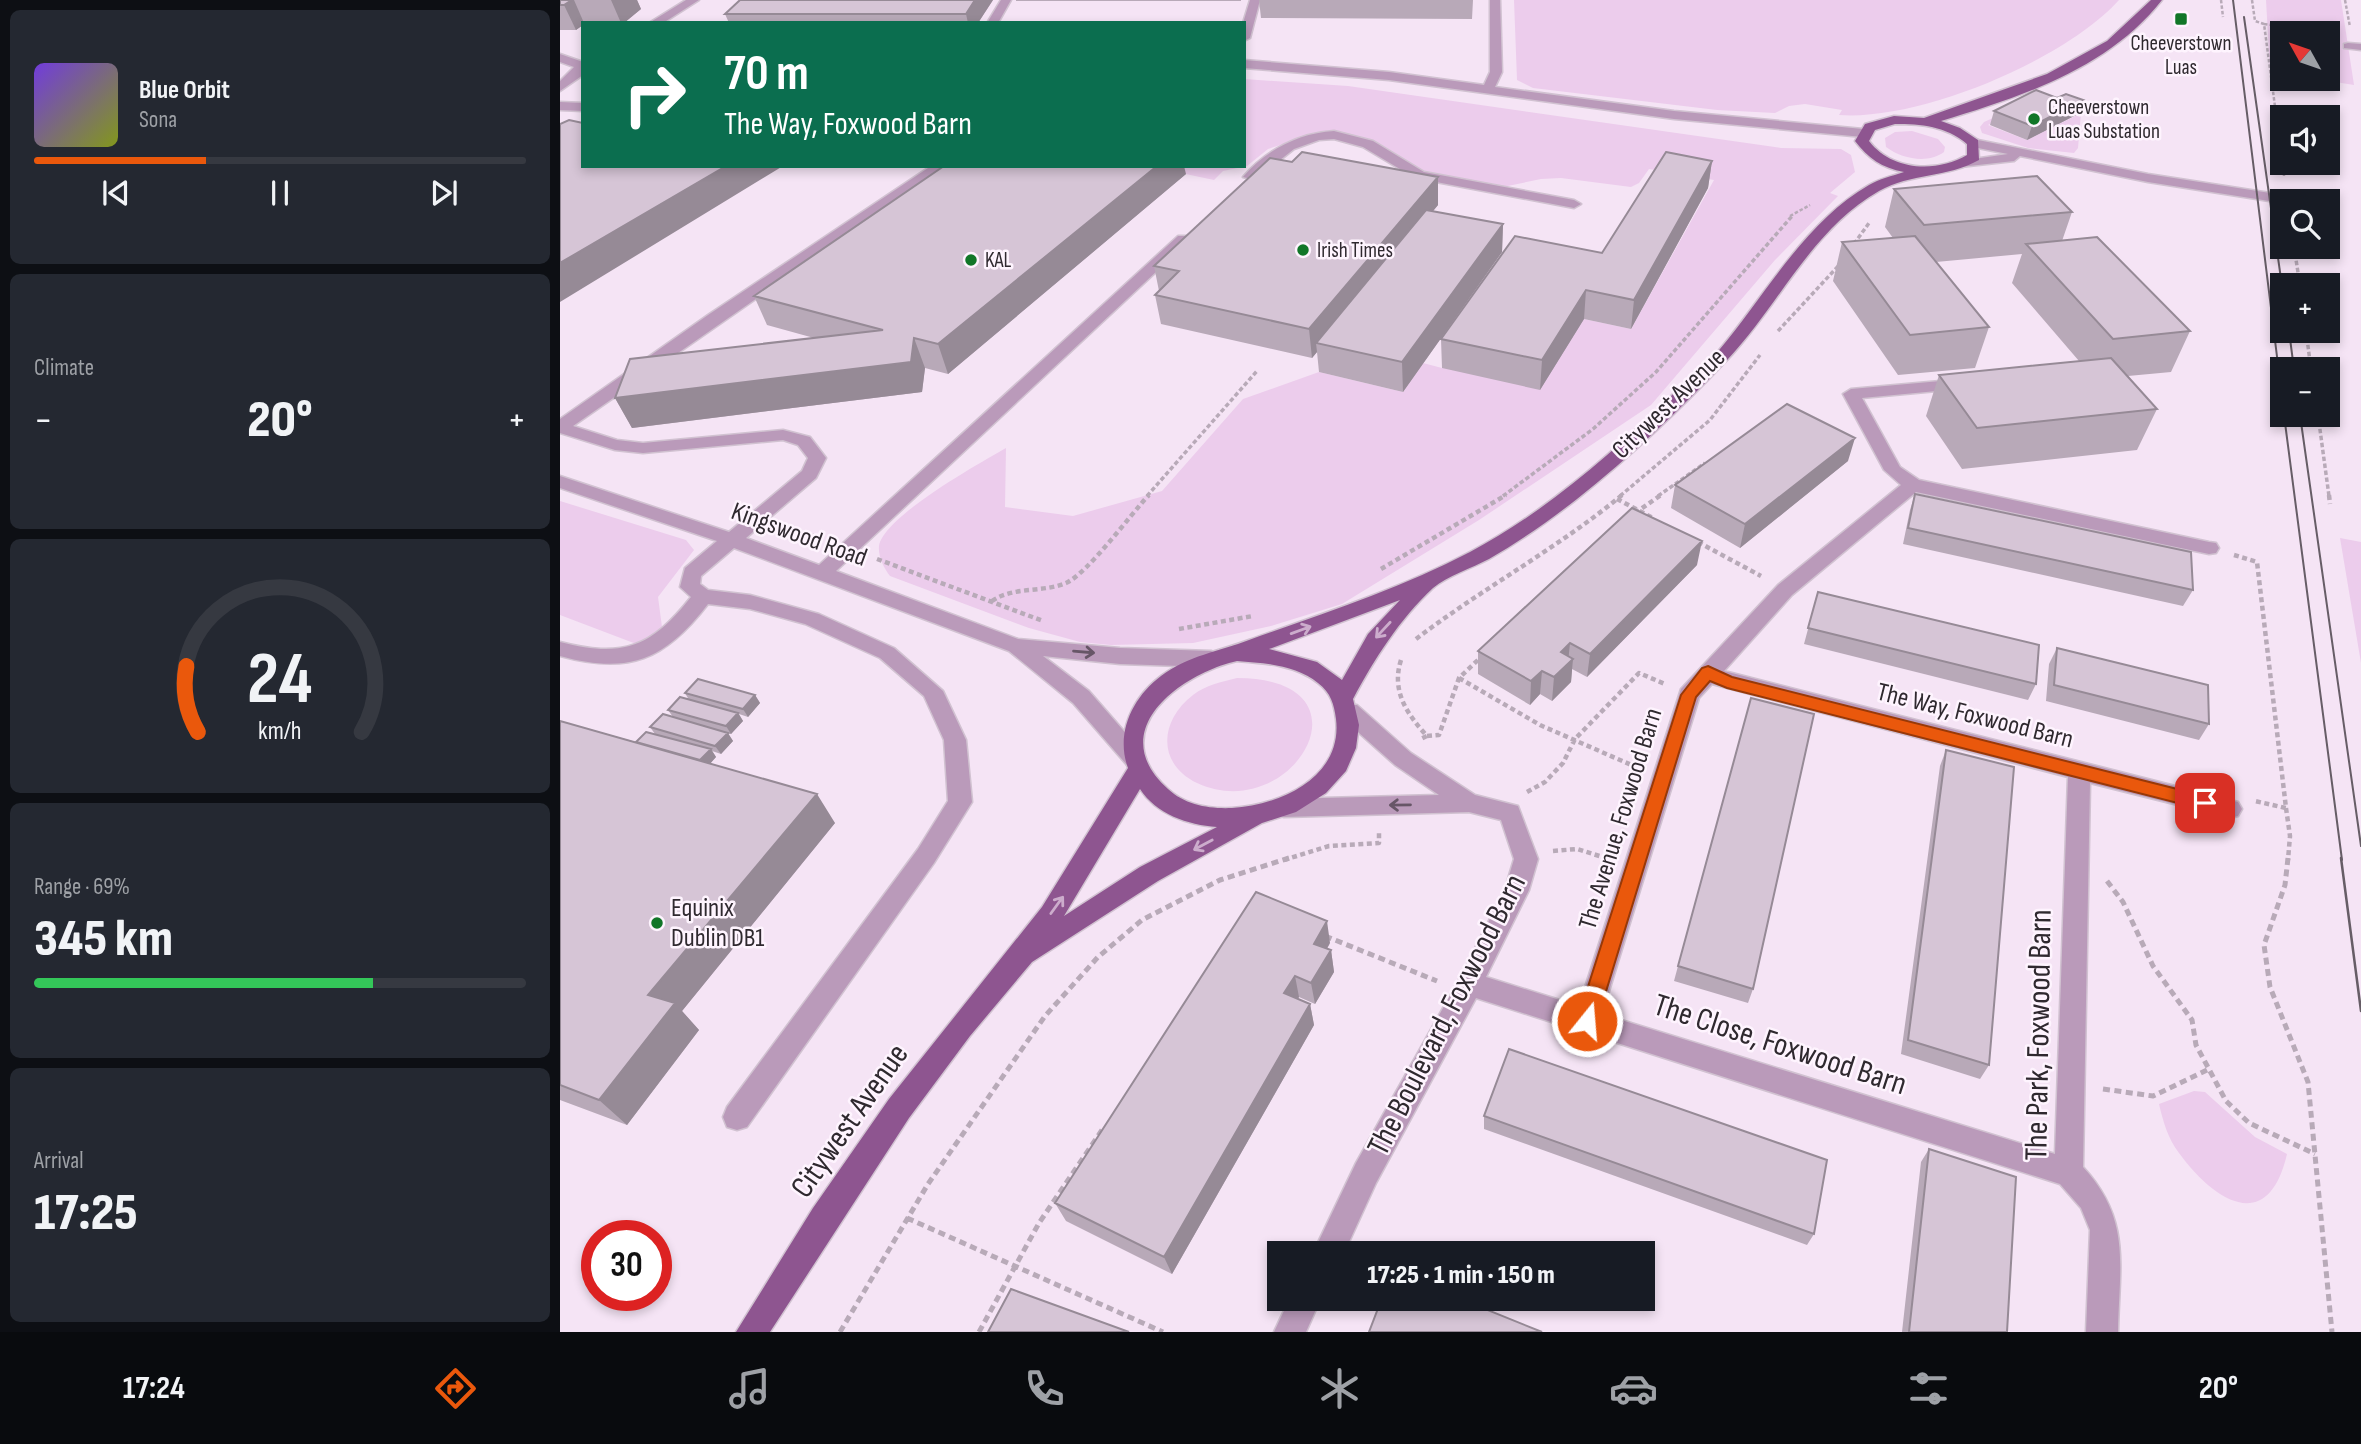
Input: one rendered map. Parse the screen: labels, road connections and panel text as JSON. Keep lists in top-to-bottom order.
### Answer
{
  "streets": {
    "main road": ["Citywest Avenue"],
    "street": [
      "Kingswood Road",
      "The Way, Foxwood Barn",
      "The Avenue, Foxwood Barn",
      "The Boulevard, Foxwood Barn",
      "The Park, Foxwood Barn",
      "The Close, Foxwood Barn"
    ]
  },
  "crossings": [
    ["Citywest Avenue", "Kingswood Road"],
    ["The Way, Foxwood Barn", "The Avenue, Foxwood Barn"],
    ["The Way, Foxwood Barn", "The Park, Foxwood Barn"],
    ["The Avenue, Foxwood Barn", "The Close, Foxwood Barn"],
    ["The Boulevard, Foxwood Barn", "The Close, Foxwood Barn"],
    ["The Park, Foxwood Barn", "The Close, Foxwood Barn"]
  ],
  "places": {
    "transit": ["Cheeverstown Luas"],
    "other": [
      "Cheeverstown Luas Substation",
      "Irish Times",
      "KAL",
      "Equinix Dublin DB1"
    ]
  },
  "north": "top left",
  "page": {
    "map_buttons": ["+", "−"],
    "turn": ["70 m", "The Way, Foxwood Barn"],
    "song": ["Blue Orbit", "Sona"],
    "tile": [
      "Climate",
      ["Range · 69%", "345 km"],
      ["Arrival", "17:25"]
    ],
    "heat": ["−", "20°", "+"],
    "limit": "30",
    "trip": "17:25 · 1 min · 150 m",
    "tabs": ["17:24", "20°"],
    "gauge": ["24", "km/h"]
  }
}
